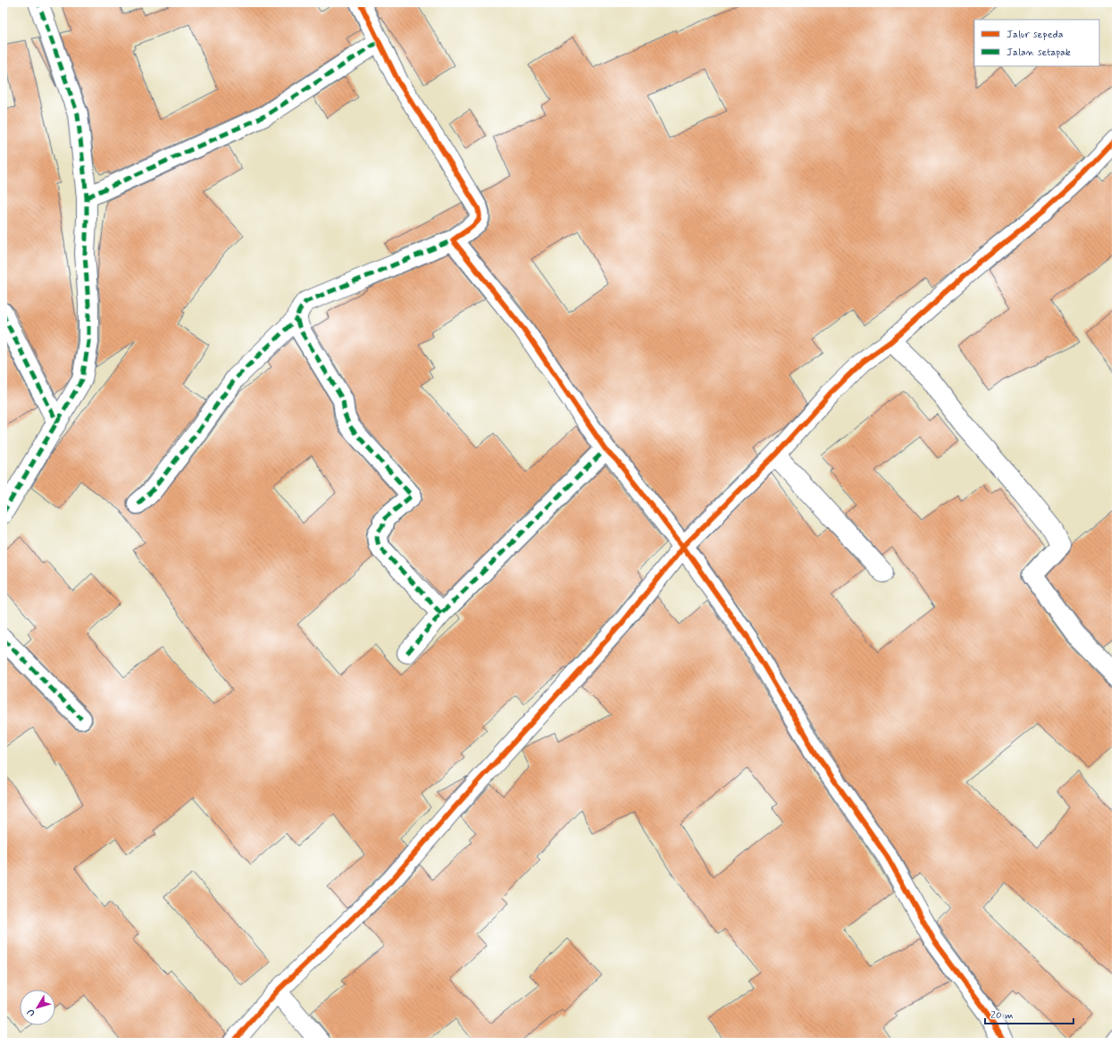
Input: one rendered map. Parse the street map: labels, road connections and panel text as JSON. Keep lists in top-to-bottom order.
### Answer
{
  "legend": ["Jalur sepeda", "Jalan setapak"],
  "scale_bar": "20 m",
  "north": "bottom left"
}
